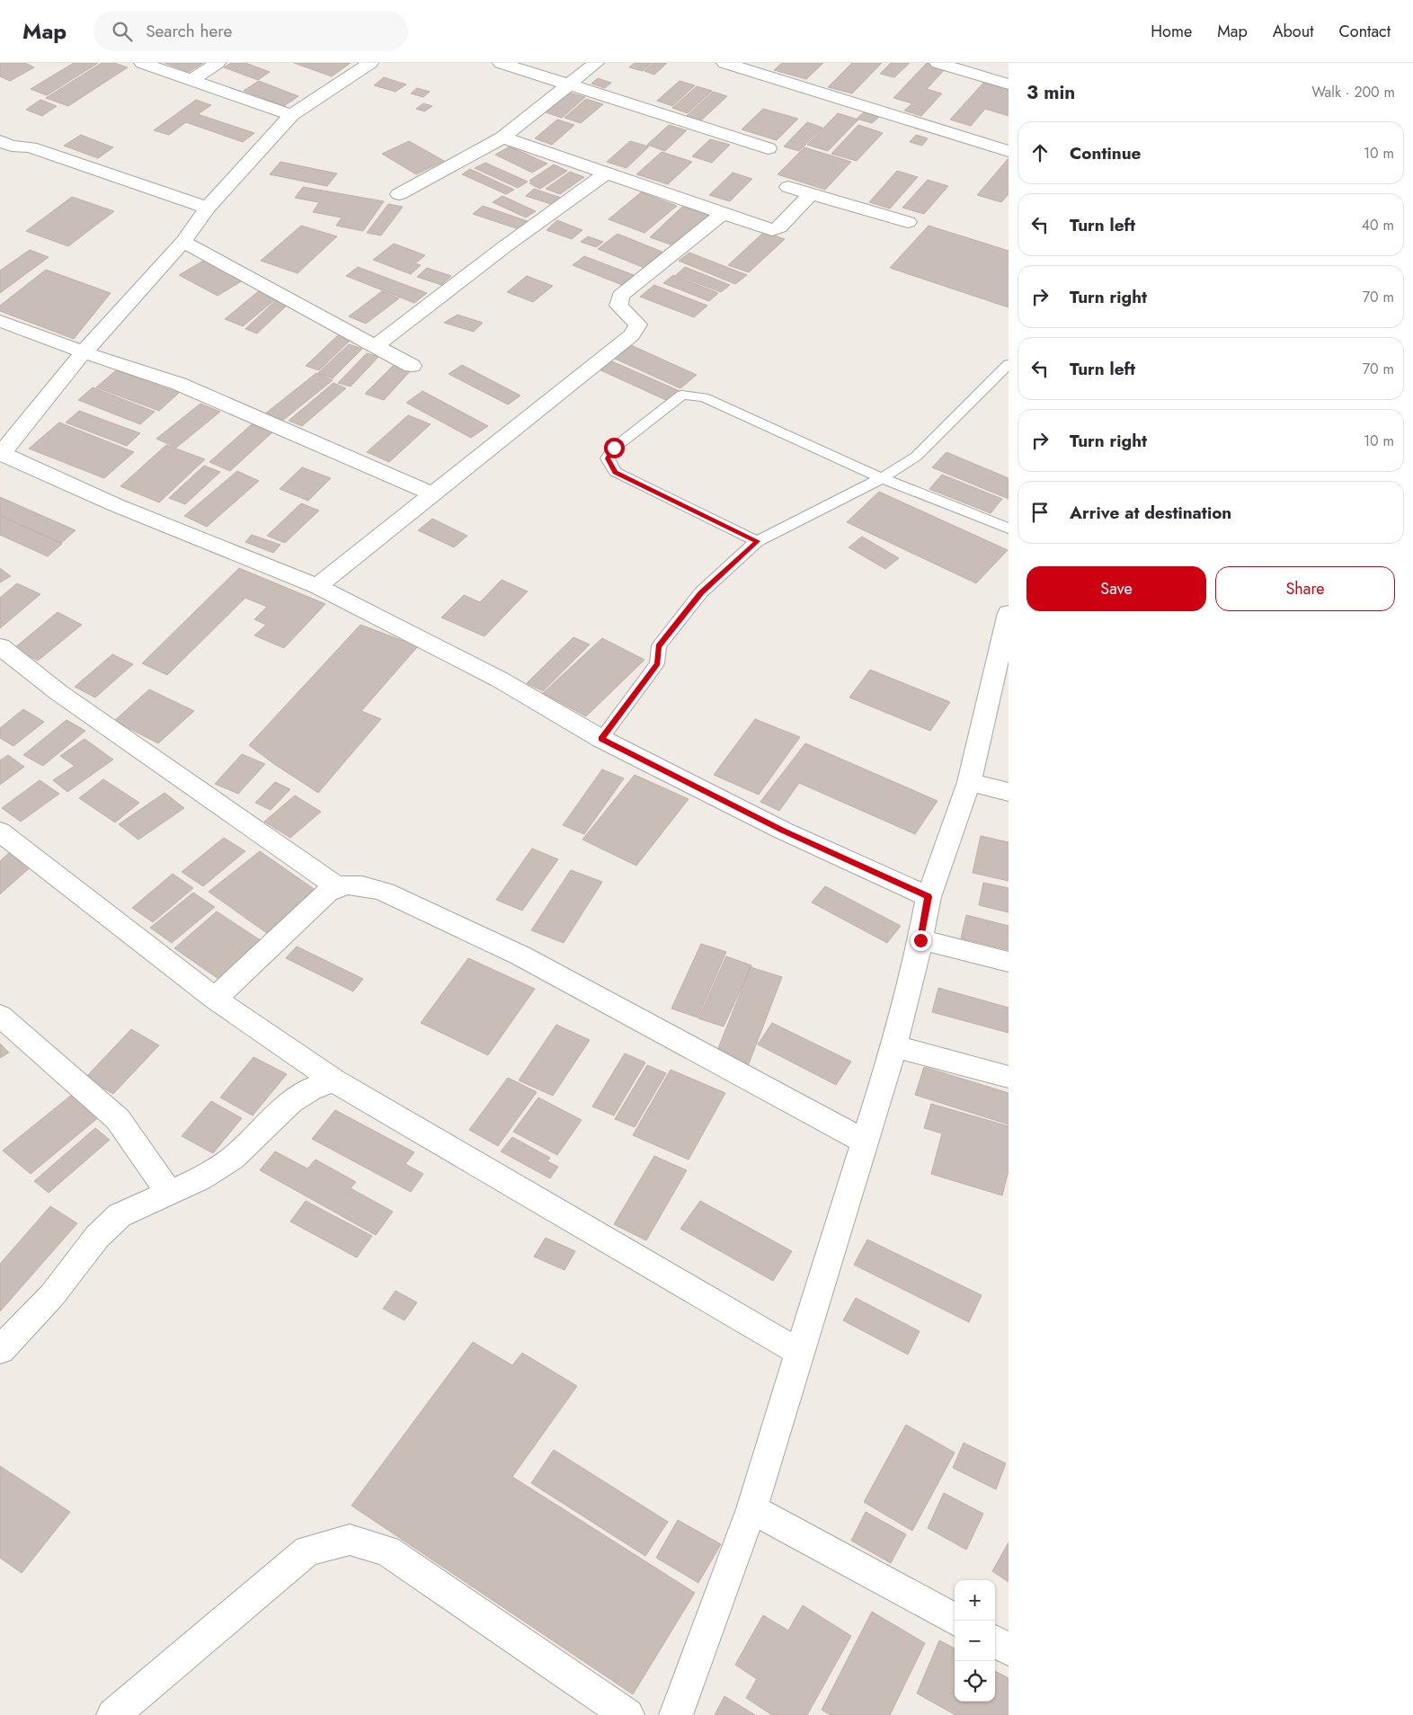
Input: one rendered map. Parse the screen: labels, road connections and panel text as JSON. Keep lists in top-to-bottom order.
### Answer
{
  "page": {
    "header": "Map",
    "search": "Search here",
    "nav": [
      "Home",
      "Map",
      "About",
      "Contact"
    ],
    "heading": ["3 min", "Walk · 200 m"],
    "list": [
      ["Continue", "10 m"],
      ["Turn left", "40 m"],
      ["Turn right", "70 m"],
      ["Turn left", "70 m"],
      ["Turn right", "10 m"],
      "Arrive at destination"
    ],
    "buttons": ["Save", "Share"],
    "map_buttons": ["+", "−"]
  }
}
